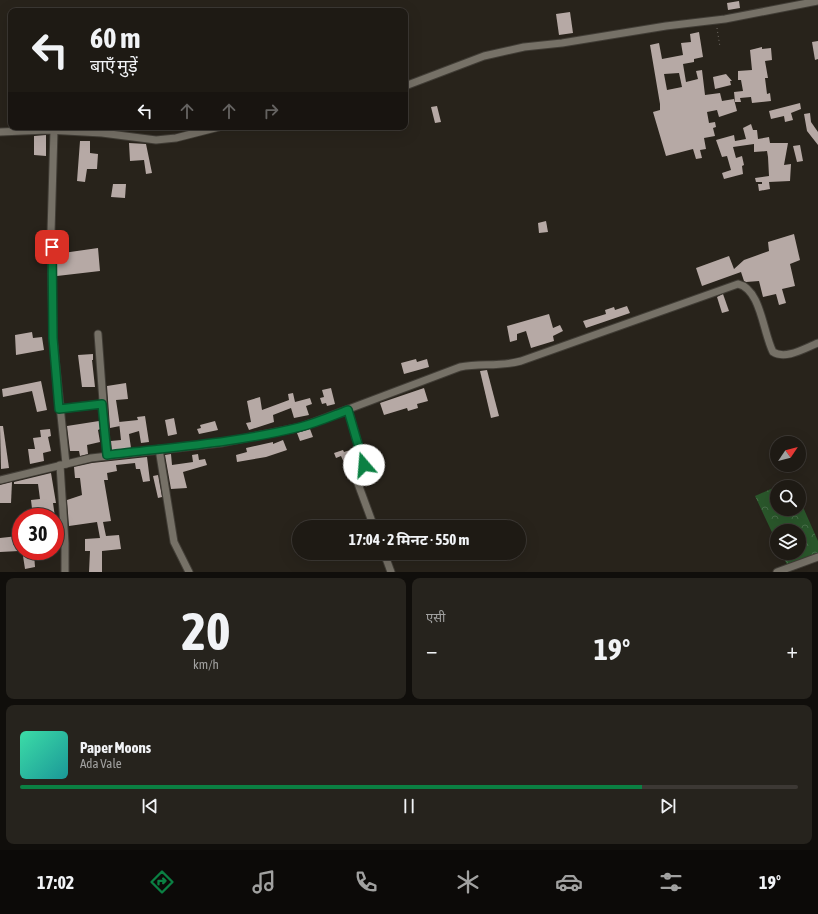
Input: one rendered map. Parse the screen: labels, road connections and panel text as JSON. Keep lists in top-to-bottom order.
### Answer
{
  "north": "top right",
  "page": {
    "turn": ["60 m", "बाएँ मुड़ें"],
    "limit": "30",
    "trip": "17:04 · 2 मिनट · 550 m",
    "tile": [
      ["20", "km/h"],
      "एसी"
    ],
    "heat": ["−", "19°", "+"],
    "song": ["Paper Moons", "Ada Vale"],
    "tabs": ["17:02", "19°"]
  }
}
